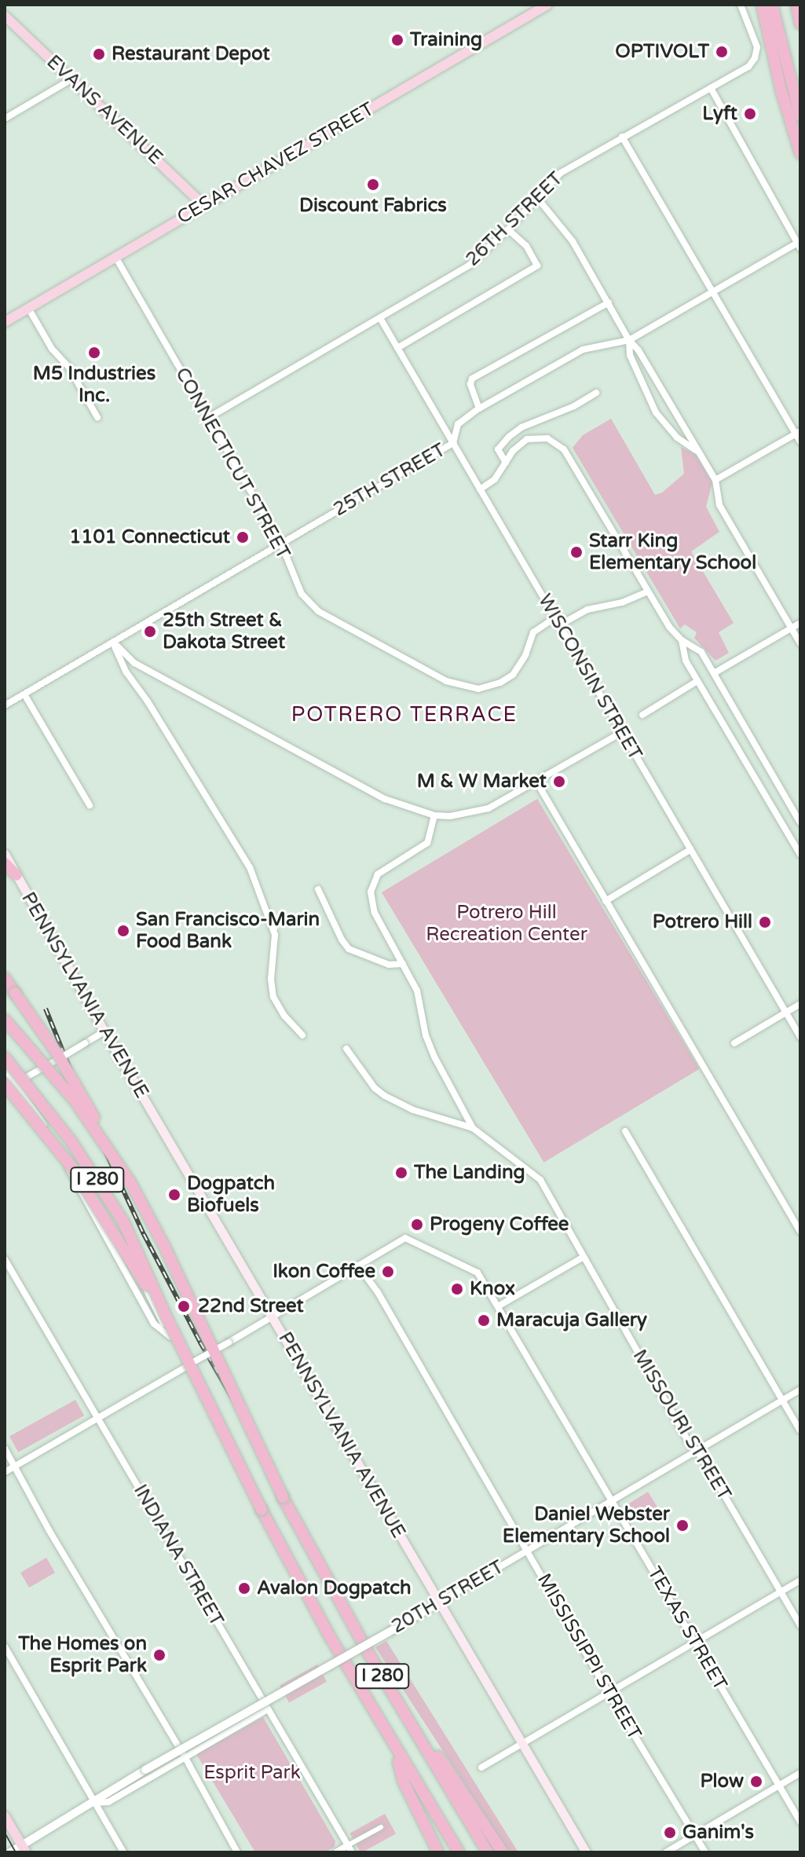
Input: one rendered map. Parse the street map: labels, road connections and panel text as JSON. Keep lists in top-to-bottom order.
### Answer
{
  "streets": {
    "highway": ["I 280"],
    "main road": ["EVANS AVENUE", "CESAR CHAVEZ STREET", "PENNSYLVANIA AVENUE"],
    "street": [
      "26TH STREET",
      "CONNECTICUT STREET",
      "25TH STREET",
      "WISCONSIN STREET",
      "MISSOURI STREET",
      "INDIANA STREET",
      "20TH STREET",
      "TEXAS STREET",
      "MISSISSIPPI STREET"
    ]
  },
  "crossings": [
    ["EVANS AVENUE", "CESAR CHAVEZ STREET"],
    ["CESAR CHAVEZ STREET", "CONNECTICUT STREET"],
    ["26TH STREET", "CONNECTICUT STREET"],
    ["26TH STREET", "WISCONSIN STREET"],
    ["CONNECTICUT STREET", "25TH STREET"],
    ["CONNECTICUT STREET", "WISCONSIN STREET"],
    ["25TH STREET", "WISCONSIN STREET"],
    ["PENNSYLVANIA AVENUE", "20TH STREET"],
    ["MISSOURI STREET", "20TH STREET"],
    ["INDIANA STREET", "20TH STREET"],
    ["20TH STREET", "TEXAS STREET"],
    ["20TH STREET", "MISSISSIPPI STREET"],
    ["TEXAS STREET", "MISSISSIPPI STREET"]
  ],
  "districts": ["POTRERO TERRACE"],
  "parks": ["Potrero Hill Recreation Center", "Esprit Park"],
  "places": [
    "Training",
    "OPTIVOLT",
    "Restaurant Depot",
    "Lyft",
    "Discount Fabrics",
    "M5 Industries Inc.",
    "1101 Connecticut",
    "Starr King Elementary School",
    "25th Street & Dakota Street",
    "M & W Market",
    "Potrero Hill",
    "San Francisco-Marin Food Bank",
    "The Landing",
    "Dogpatch Biofuels",
    "Progeny Coffee",
    "Ikon Coffee",
    "Knox",
    "22nd Street",
    "Maracuja Gallery",
    "Daniel Webster Elementary School",
    "Avalon Dogpatch",
    "The Homes on Esprit Park",
    "Plow",
    "Ganim's"
  ]
}
